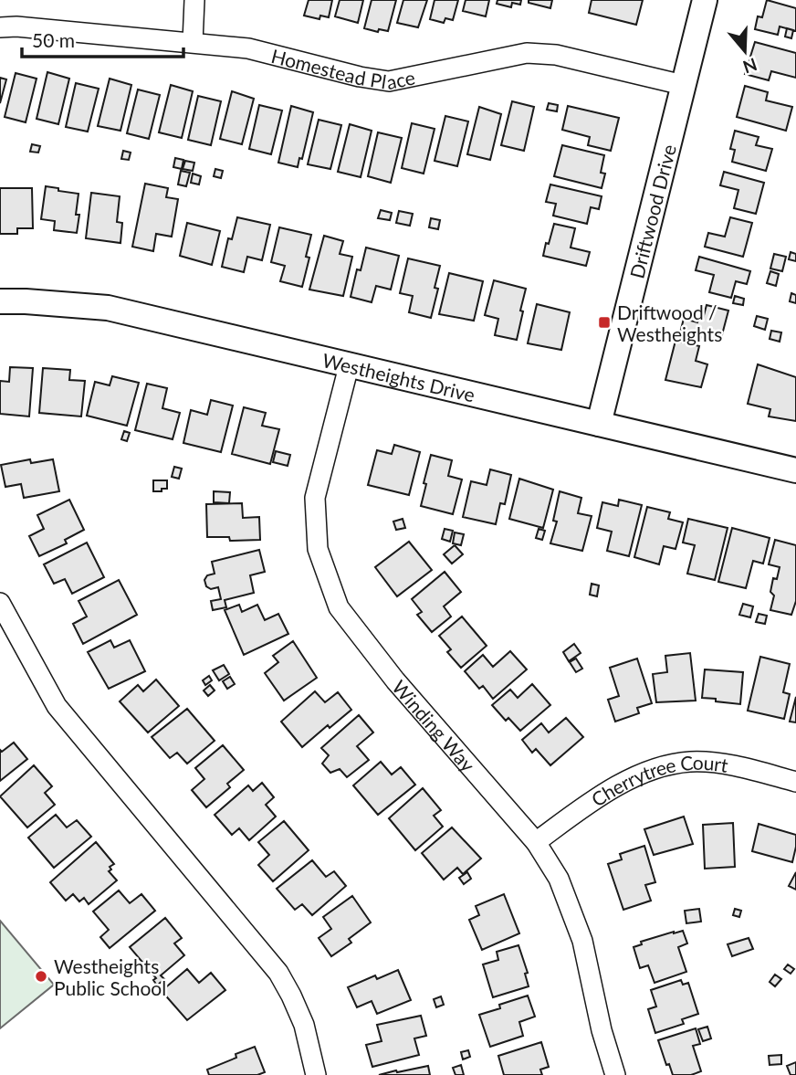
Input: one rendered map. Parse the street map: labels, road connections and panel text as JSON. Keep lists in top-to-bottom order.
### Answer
{
  "streets": {
    "street": [
      "Homestead Place",
      "Driftwood Drive",
      "Westheights Drive",
      "Winding Way",
      "Cherrytree Court"
    ]
  },
  "crossings": [
    ["Homestead Place", "Driftwood Drive"],
    ["Driftwood Drive", "Westheights Drive"],
    ["Westheights Drive", "Winding Way"],
    ["Winding Way", "Cherrytree Court"]
  ],
  "places": {
    "transit": ["Driftwood / Westheights"],
    "other": ["Westheights Public School"]
  },
  "scale_bar": "50 m",
  "north": "bottom"
}
